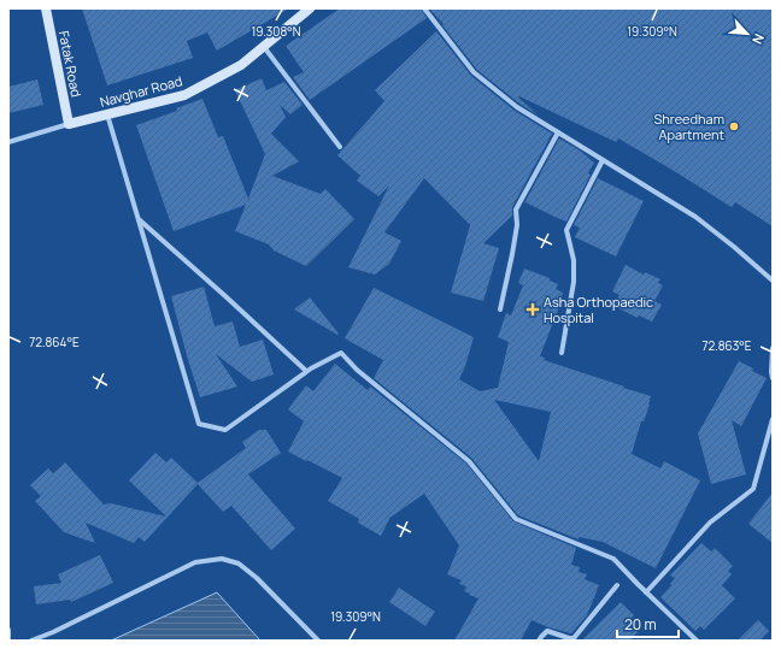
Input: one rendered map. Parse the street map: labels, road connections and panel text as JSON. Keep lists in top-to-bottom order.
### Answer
{
  "streets": {
    "main road": ["Fatak Road", "Navghar Road"]
  },
  "crossings": [
    ["Fatak Road", "Navghar Road"]
  ],
  "places": {
    "other": ["Shreedham Apartment"],
    "health": ["Asha Orthopaedic Hospital"]
  },
  "scale_bar": "20 m",
  "north": "bottom right",
  "coordinates": [
    "19.308°N",
    "19.309°N",
    "72.864°E",
    "72.863°E"
  ]
}
